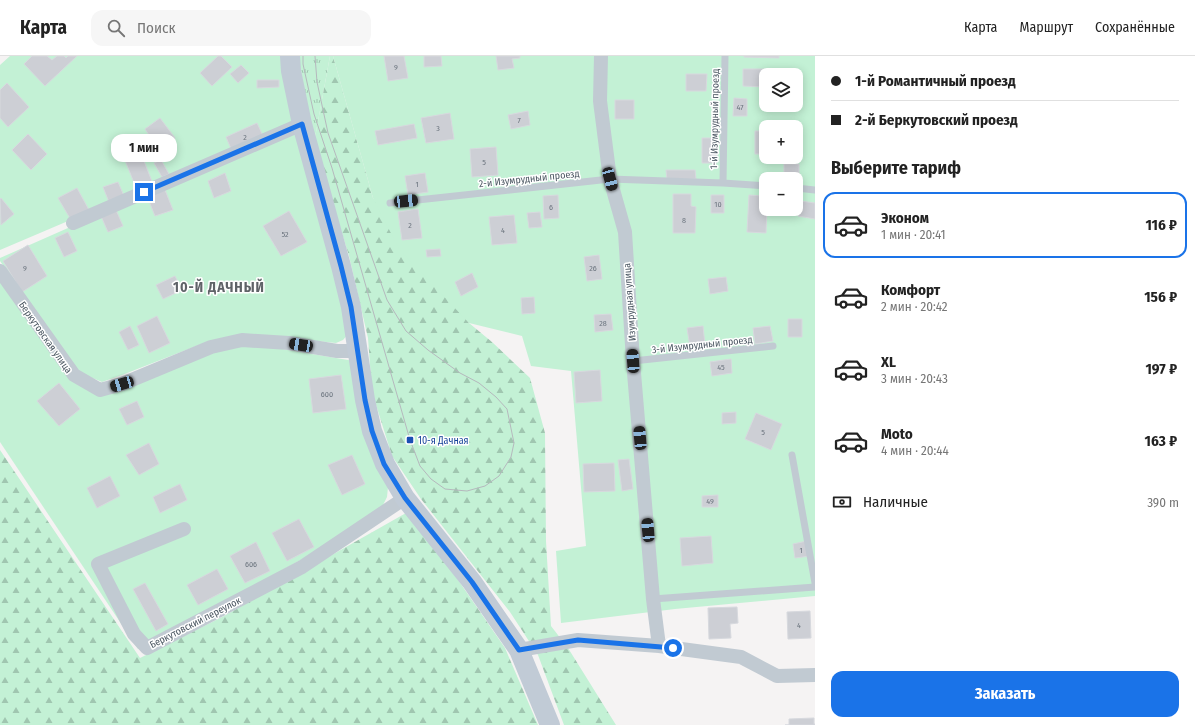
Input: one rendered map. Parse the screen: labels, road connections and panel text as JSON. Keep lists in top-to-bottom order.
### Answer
{
  "streets": {
    "street": ["Изумрудная улица", "Беркутовская улица", "Беркутовский переулок"],
    "lane": ["1-й Изумрудный проезд", "2-й Изумрудный проезд", "3-й Изумрудный проезд"]
  },
  "crossings": [
    ["1-й Изумрудный проезд", "2-й Изумрудный проезд"],
    ["2-й Изумрудный проезд", "Изумрудная улица"],
    ["Изумрудная улица", "3-й Изумрудный проезд"]
  ],
  "districts": ["10-Й ДАЧНЫЙ"],
  "places": {
    "transit": ["10-я Дачная"]
  },
  "house_numbers": [
    "9",
    "47",
    "7",
    "3",
    "2",
    "5",
    "1",
    "10",
    "6",
    "8",
    "2",
    "4",
    "52",
    "9",
    "26",
    "28",
    "45",
    "600",
    "5",
    "49",
    "1",
    "606",
    "4"
  ],
  "page": {
    "header": "Карта",
    "search": "Поиск",
    "nav": ["Карта", "Маршрут", "Сохранённые"],
    "banner": ["1-й Романтичный проезд", "2-й Беркутовский проезд"],
    "map_buttons": ["+", "−"],
    "bubble": "1 мин",
    "heading": "Выберите тариф",
    "list": [
      {
        "name": "Эконом",
        "note": "1 мин · 20:41",
        "value": "116 ₽"
      },
      {
        "name": "Комфорт",
        "note": "2 мин · 20:42",
        "value": "156 ₽"
      },
      {
        "name": "XL",
        "note": "3 мин · 20:43",
        "value": "197 ₽"
      },
      {
        "name": "Moto",
        "note": "4 мин · 20:44",
        "value": "163 ₽"
      }
    ],
    "pay": ["Наличные", "390 m"],
    "buttons": "Заказать"
  }
}
